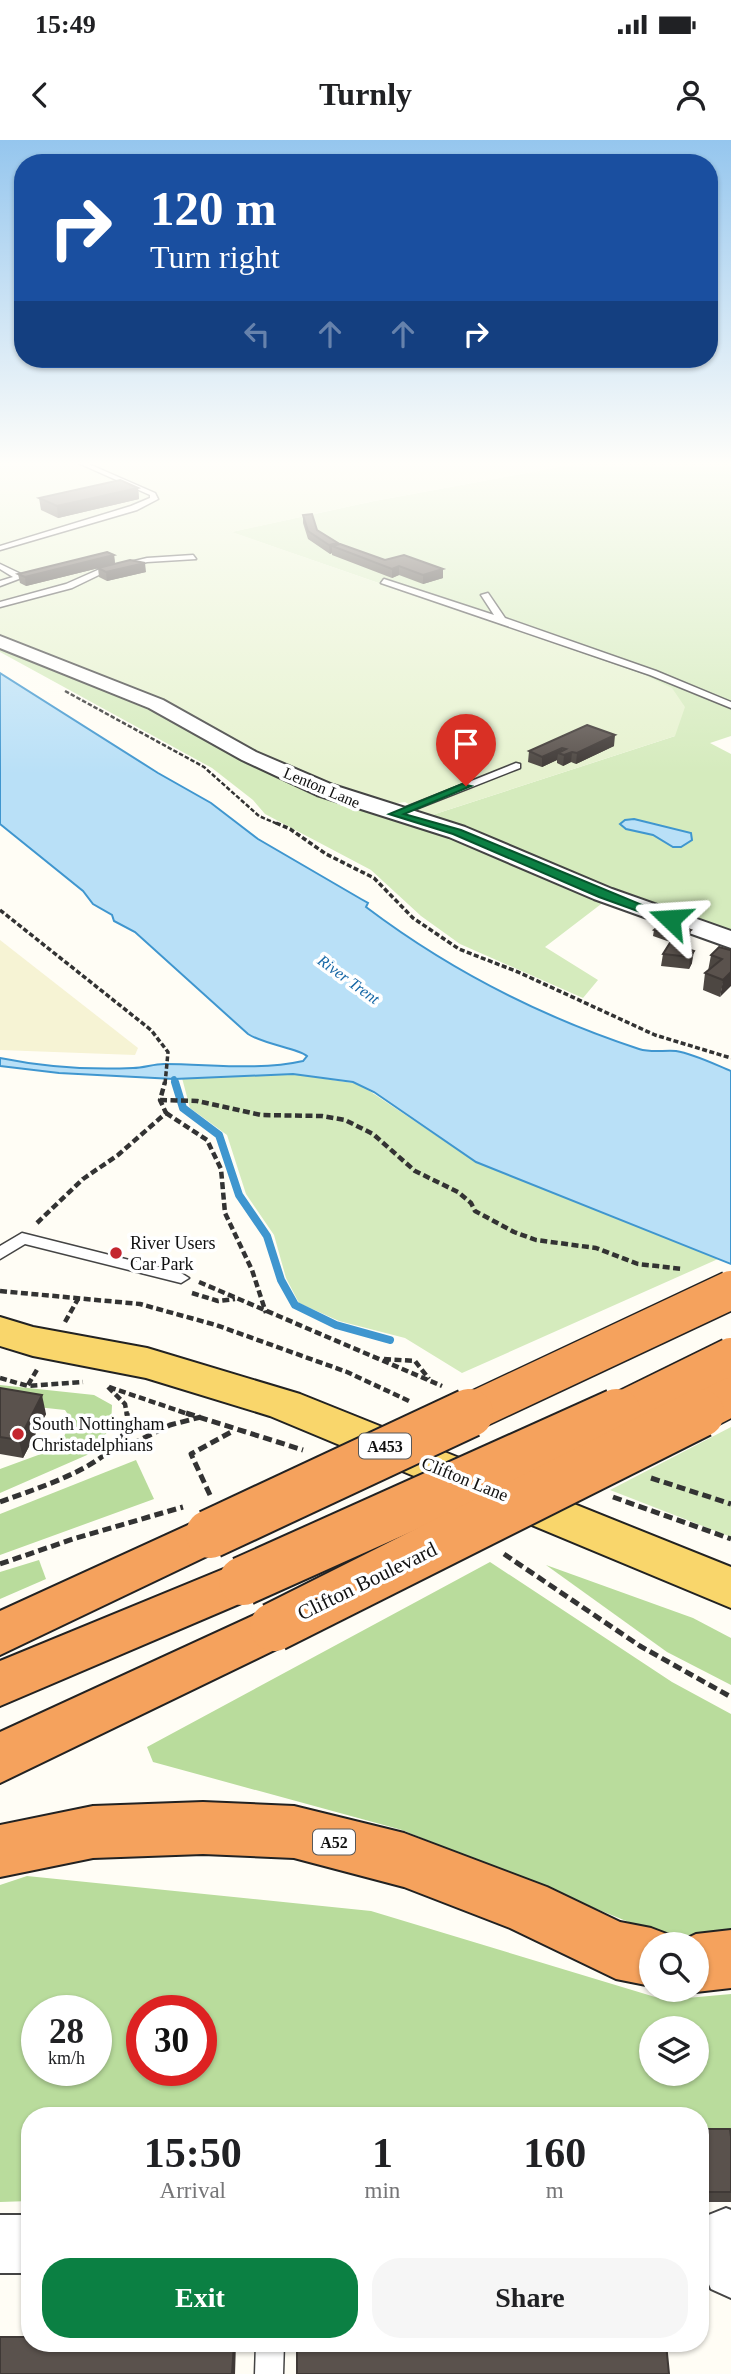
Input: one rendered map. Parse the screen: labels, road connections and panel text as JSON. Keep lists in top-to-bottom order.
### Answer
{
  "streets": {
    "highway": ["Clifton Boulevard", "A52"],
    "main road": ["A453", "Clifton Lane"],
    "street": ["Lenton Lane"]
  },
  "water": ["River Trent"],
  "places": ["River Users Car Park", "South Nottingham Christadelphians"],
  "page": {
    "status": "15:49",
    "header": "Turnly",
    "turn": ["120 m", "Turn right"],
    "speed": "28 km/h",
    "limit": "30",
    "eta": [
      "15:50",
      "Arrival",
      "1",
      "min",
      "160",
      "m"
    ],
    "buttons": ["Exit", "Share"]
  }
}
